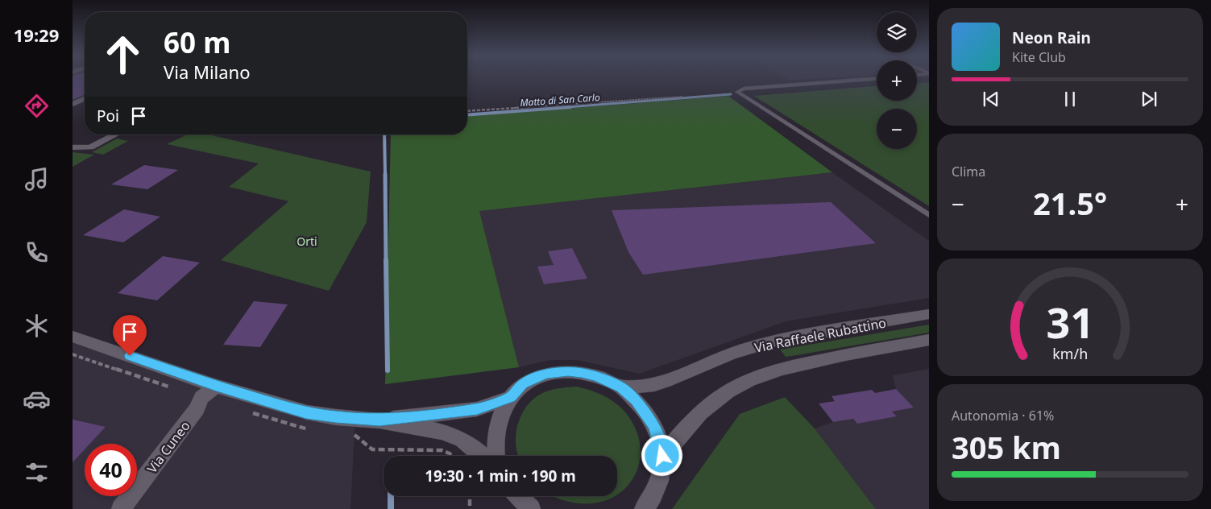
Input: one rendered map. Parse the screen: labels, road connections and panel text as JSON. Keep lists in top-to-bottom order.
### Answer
{
  "streets": {
    "street": ["Via Raffaele Rubattino", "Via Cuneo"]
  },
  "water": ["Matto di San Carlo"],
  "parks": ["Orti"],
  "page": {
    "tabs": "19:29",
    "map_buttons": ["+", "−"],
    "turn": ["60 m", "Via Milano"],
    "song": ["Neon Rain", "Kite Club"],
    "then": "Poi",
    "tile": [
      "Clima",
      ["Autonomia · 61%", "305 km"]
    ],
    "heat": ["−", "21.5°", "+"],
    "limit": "40",
    "trip": "19:30 · 1 min · 190 m",
    "gauge": ["31", "km/h"]
  }
}
